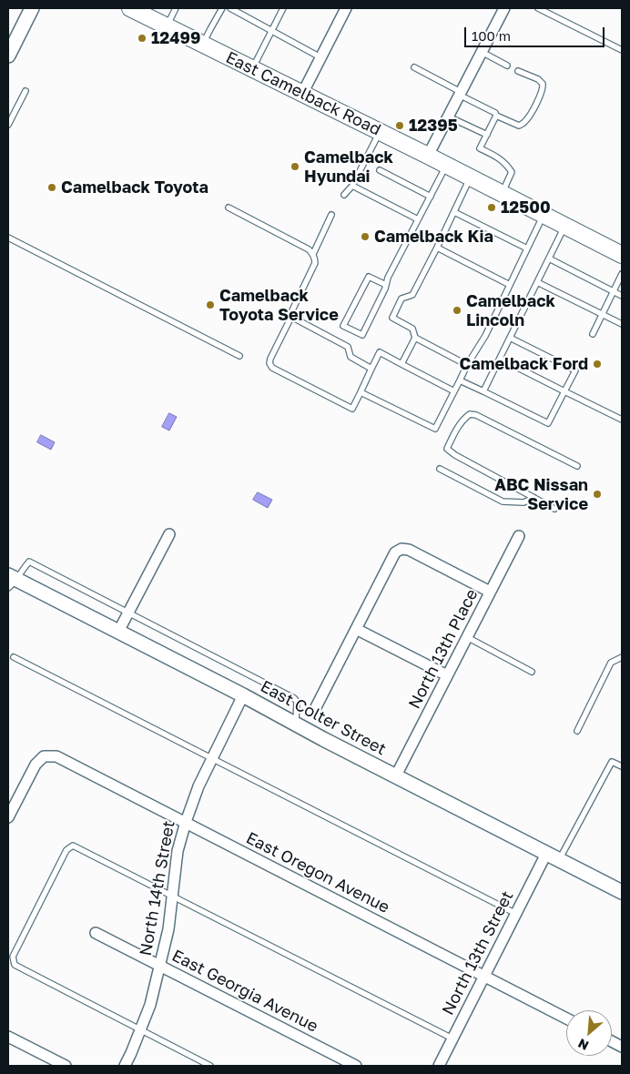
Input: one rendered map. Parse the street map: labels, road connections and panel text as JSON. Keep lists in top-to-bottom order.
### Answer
{
  "streets": {
    "main road": ["East Camelback Road"],
    "street": [
      "North 13th Place",
      "East Colter Street",
      "East Oregon Avenue",
      "North 14th Street",
      "North 13th Street",
      "East Georgia Avenue"
    ]
  },
  "crossings": [
    ["North 13th Place", "East Colter Street"],
    ["East Colter Street", "North 14th Street"],
    ["East Colter Street", "North 13th Street"],
    ["East Oregon Avenue", "North 14th Street"],
    ["East Oregon Avenue", "North 13th Street"],
    ["North 14th Street", "East Georgia Avenue"]
  ],
  "places": [
    "12499",
    "12395",
    "Camelback Hyundai",
    "Camelback Toyota",
    "12500",
    "Camelback Kia",
    "Camelback Toyota Service",
    "Camelback Lincoln",
    "Camelback Ford",
    "ABC Nissan Service"
  ],
  "scale_bar": "100 m",
  "north": "bottom left"
}
